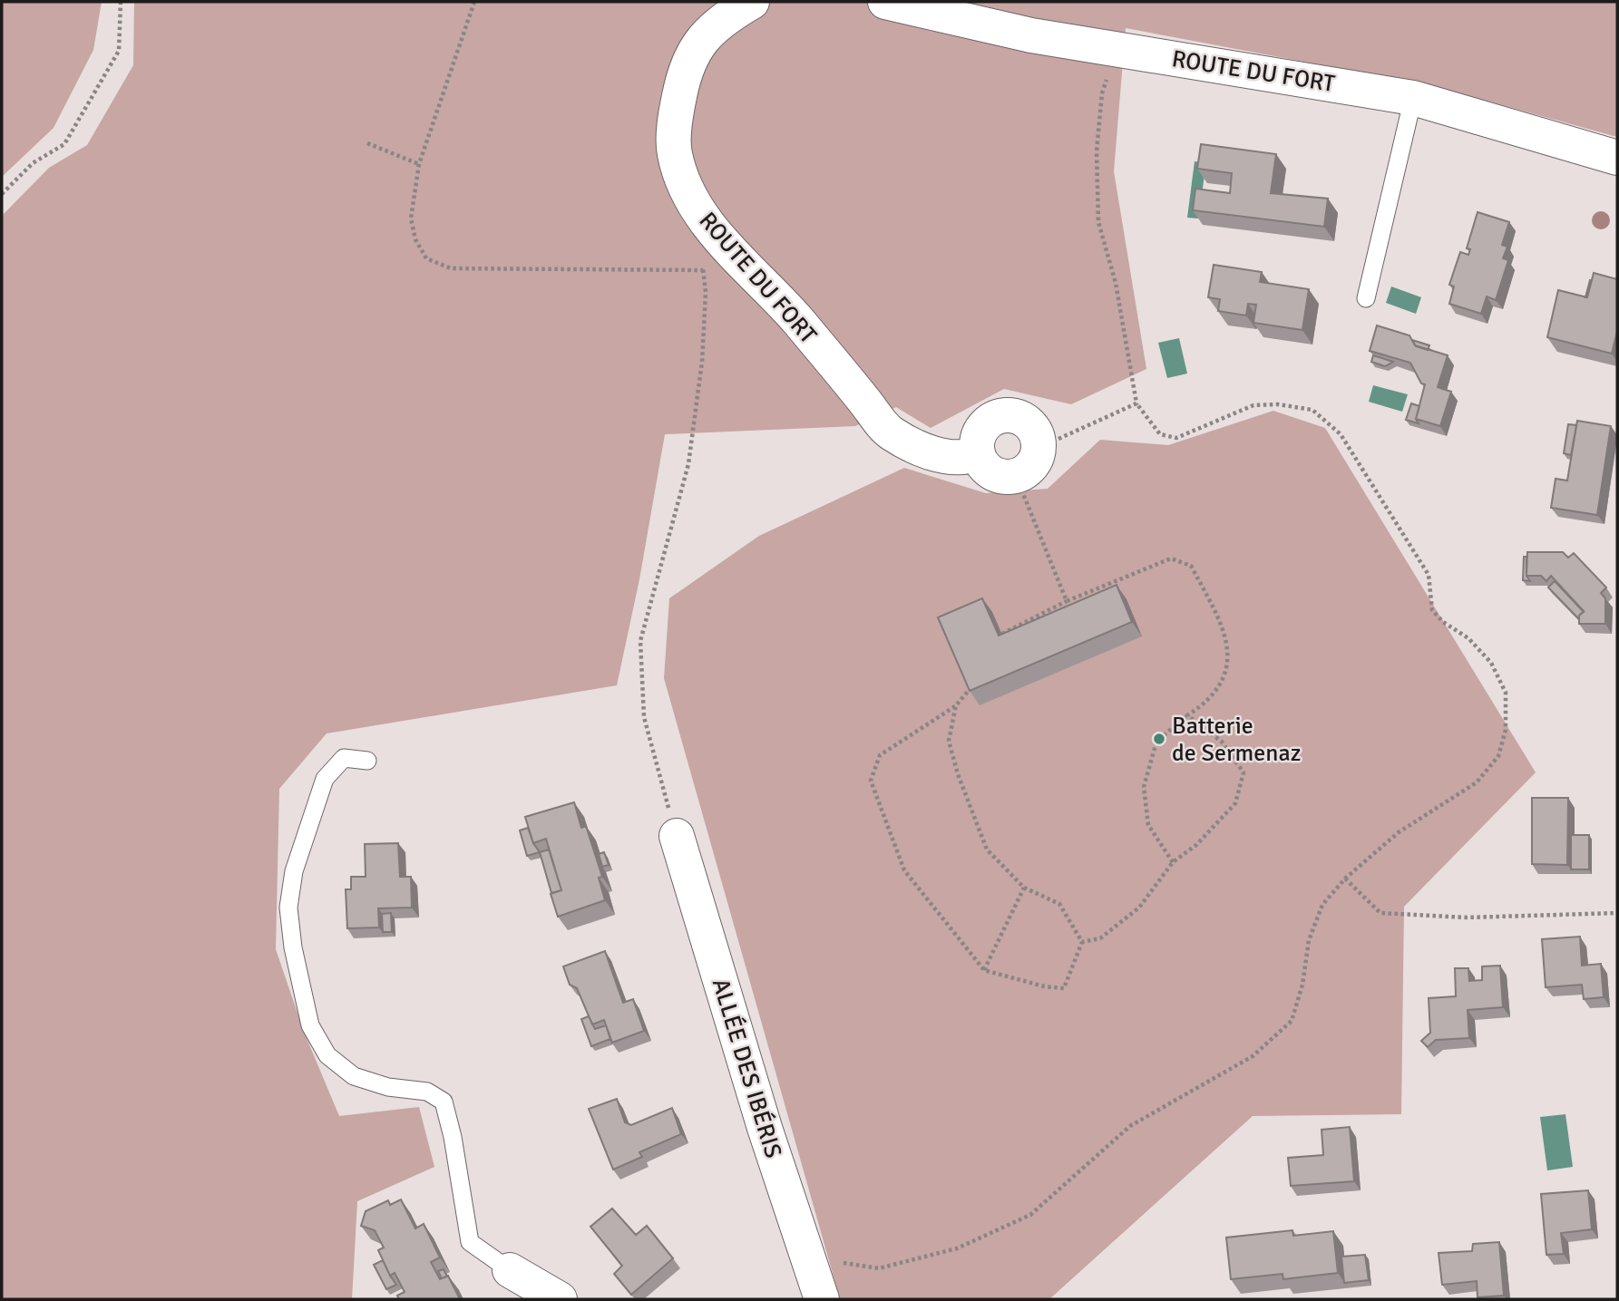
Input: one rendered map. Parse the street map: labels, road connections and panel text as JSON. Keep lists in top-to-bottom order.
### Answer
{
  "streets": {
    "street": ["ROUTE DU FORT", "ALLÉE DES IBÉRIS"]
  },
  "places": ["Batterie de Sermenaz"]
}
